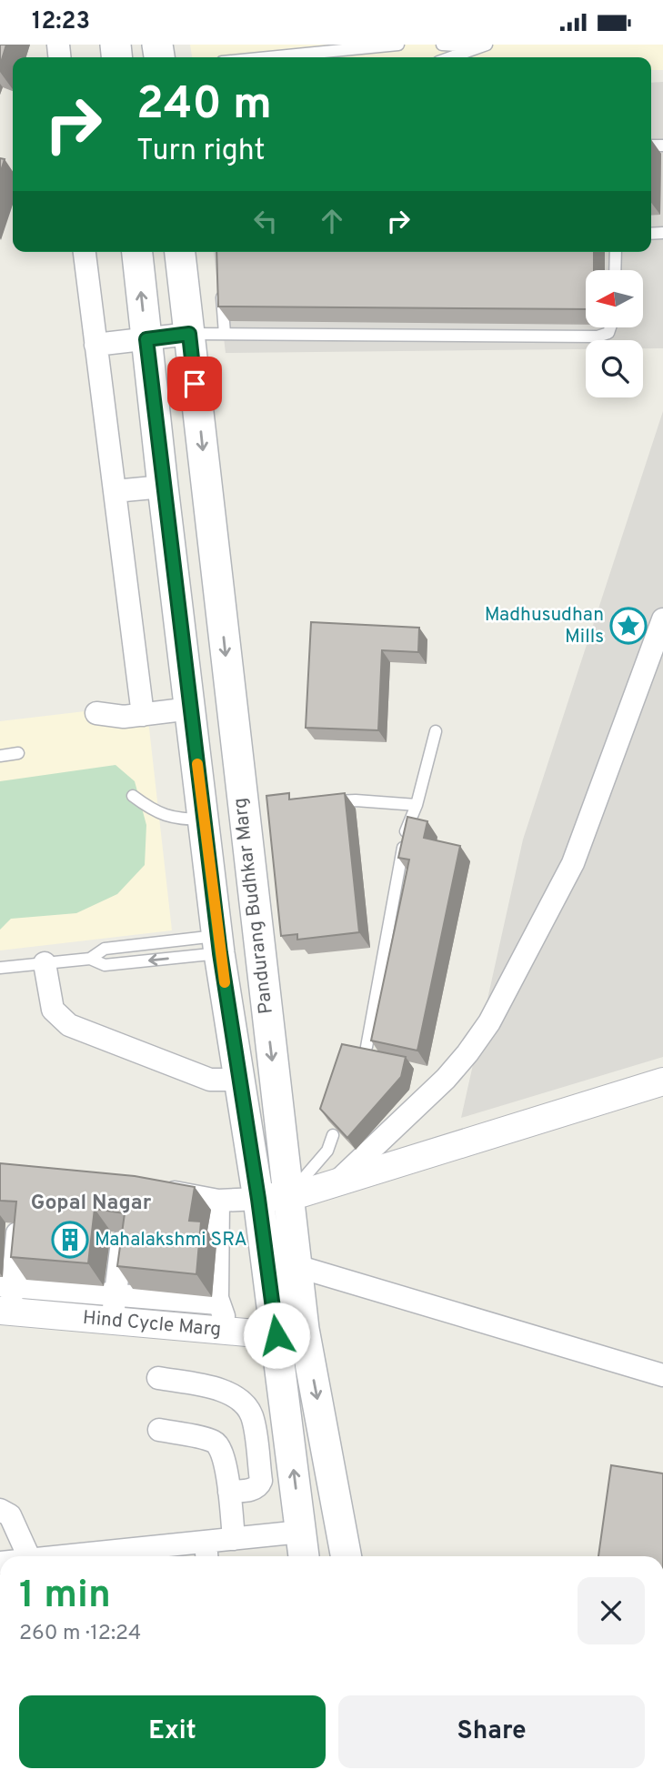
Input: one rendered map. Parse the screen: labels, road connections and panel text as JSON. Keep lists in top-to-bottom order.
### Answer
{
  "streets": {
    "main road": ["Pandurang Budhkar Marg"],
    "street": ["Hind Cycle Marg"]
  },
  "crossings": [
    ["Pandurang Budhkar Marg", "Hind Cycle Marg"]
  ],
  "districts": ["Gopal Nagar"],
  "places": {
    "place": ["Madhusudhan Mills"],
    "building": ["Mahalakshmi SRA"]
  },
  "north": "left",
  "page": {
    "status": "12:23",
    "turn": ["240 m", "Turn right"],
    "heading": ["1 min", "260 m · 12:24"],
    "buttons": ["Exit", "Share"]
  }
}
